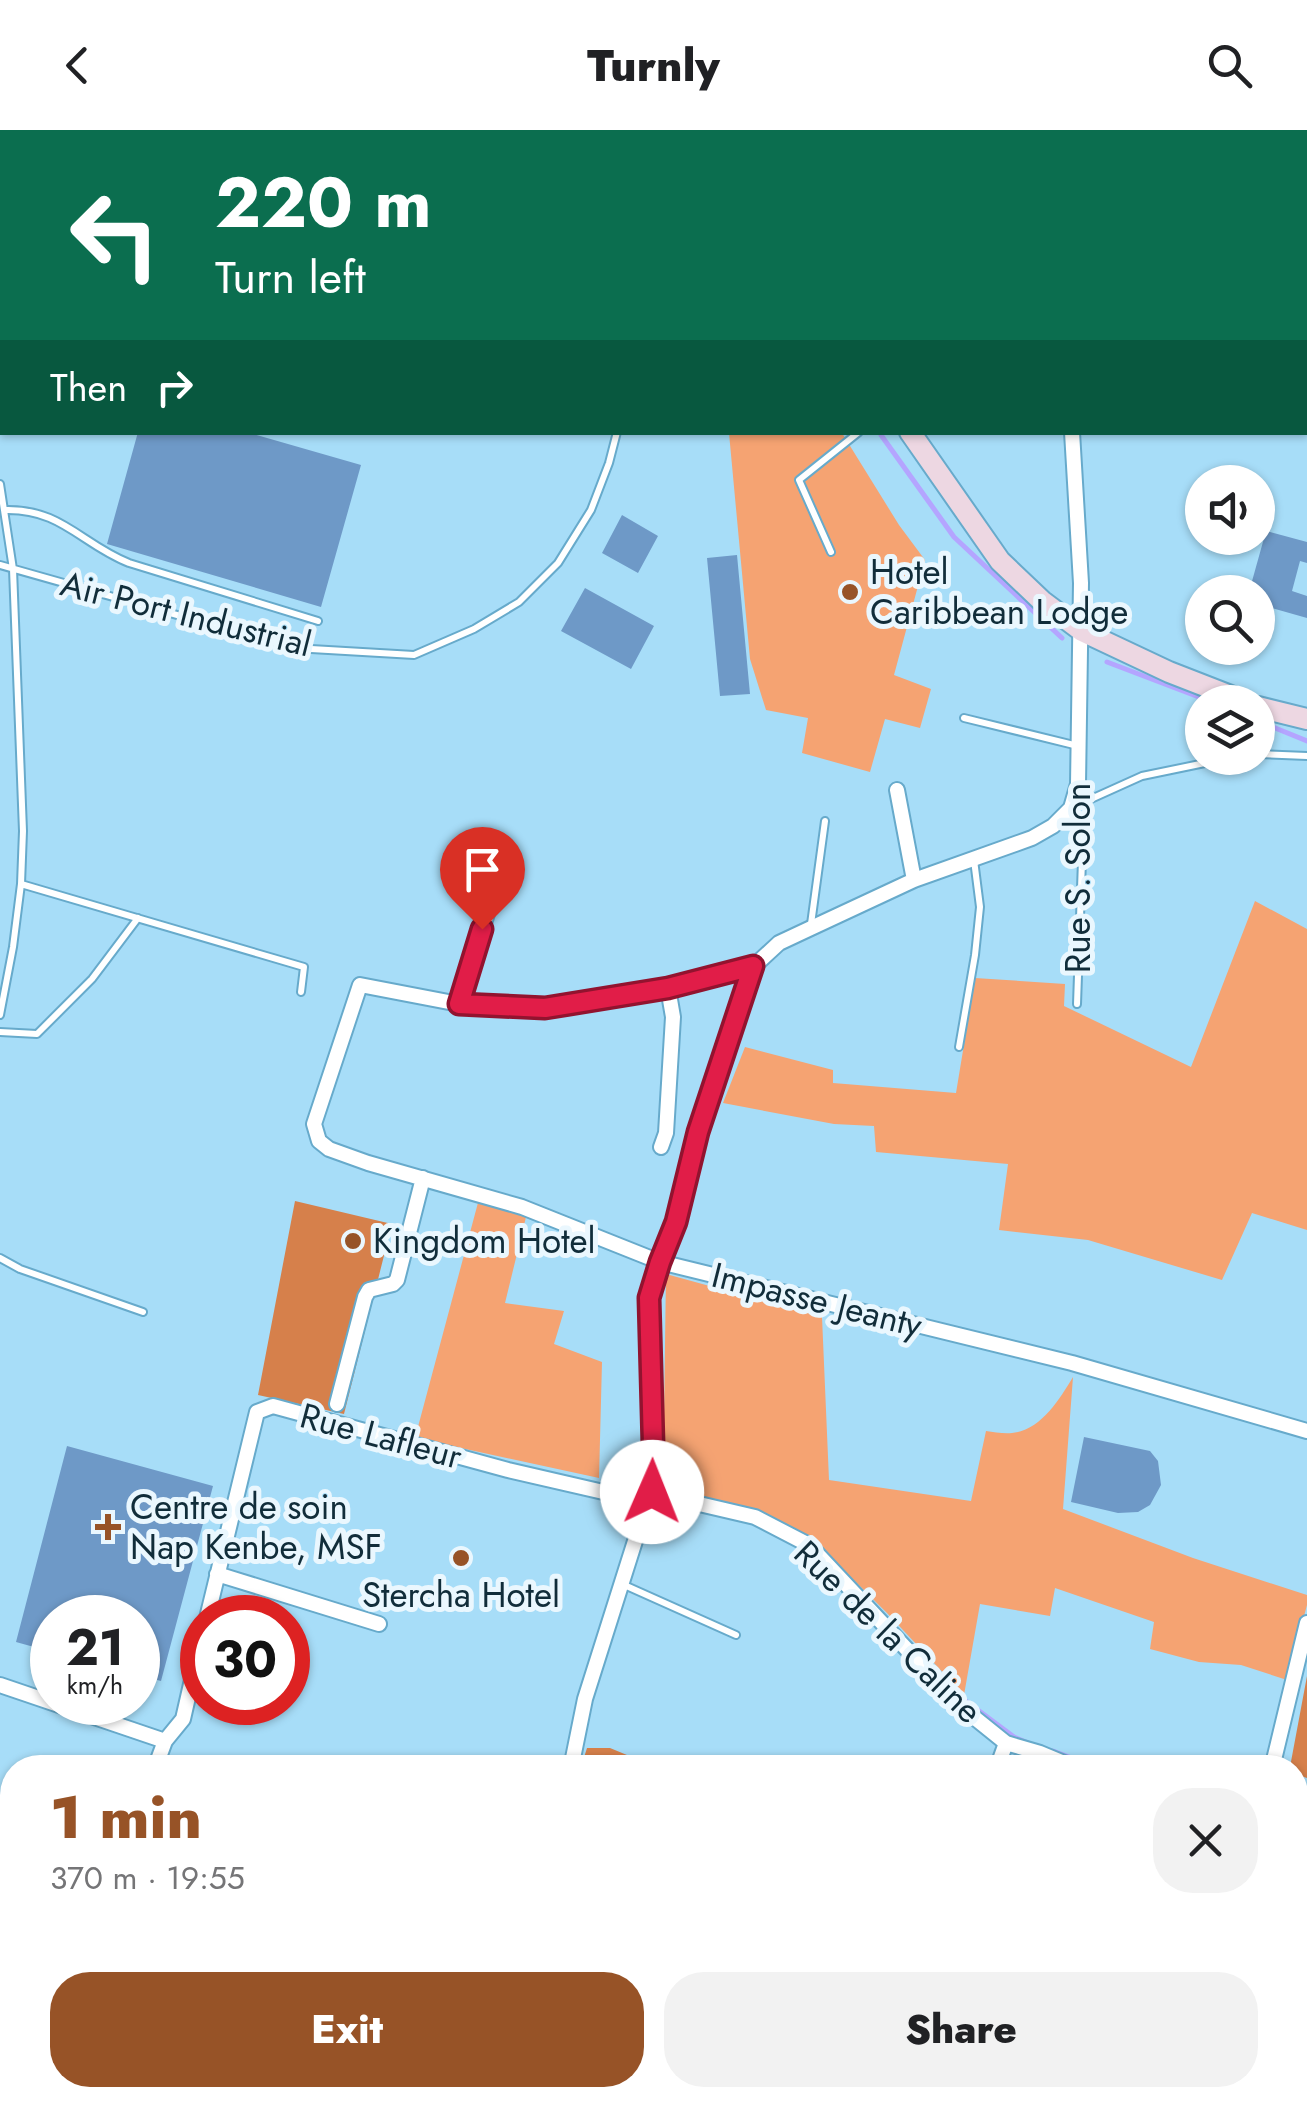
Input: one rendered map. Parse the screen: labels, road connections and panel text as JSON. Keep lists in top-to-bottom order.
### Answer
{
  "streets": {
    "street": [
      "Rue S. Solon",
      "Impasse Jeanty",
      "Rue Lafleur",
      "Rue de la Caline"
    ],
    "lane": ["Air Port Industrial"]
  },
  "crossings": [
    ["Rue Lafleur", "Rue de la Caline"]
  ],
  "places": {
    "other": ["Hotel Caribbean Lodge", "Kingdom Hotel", "Stercha Hotel"],
    "health": ["Centre de soin Nap Kenbe, MSF"]
  },
  "page": {
    "header": "Turnly",
    "turn": ["220 m", "Turn left"],
    "then": "Then",
    "speed": "21 km/h",
    "limit": "30",
    "heading": ["1 min", "370 m · 19:55"],
    "buttons": ["Exit", "Share"]
  }
}
